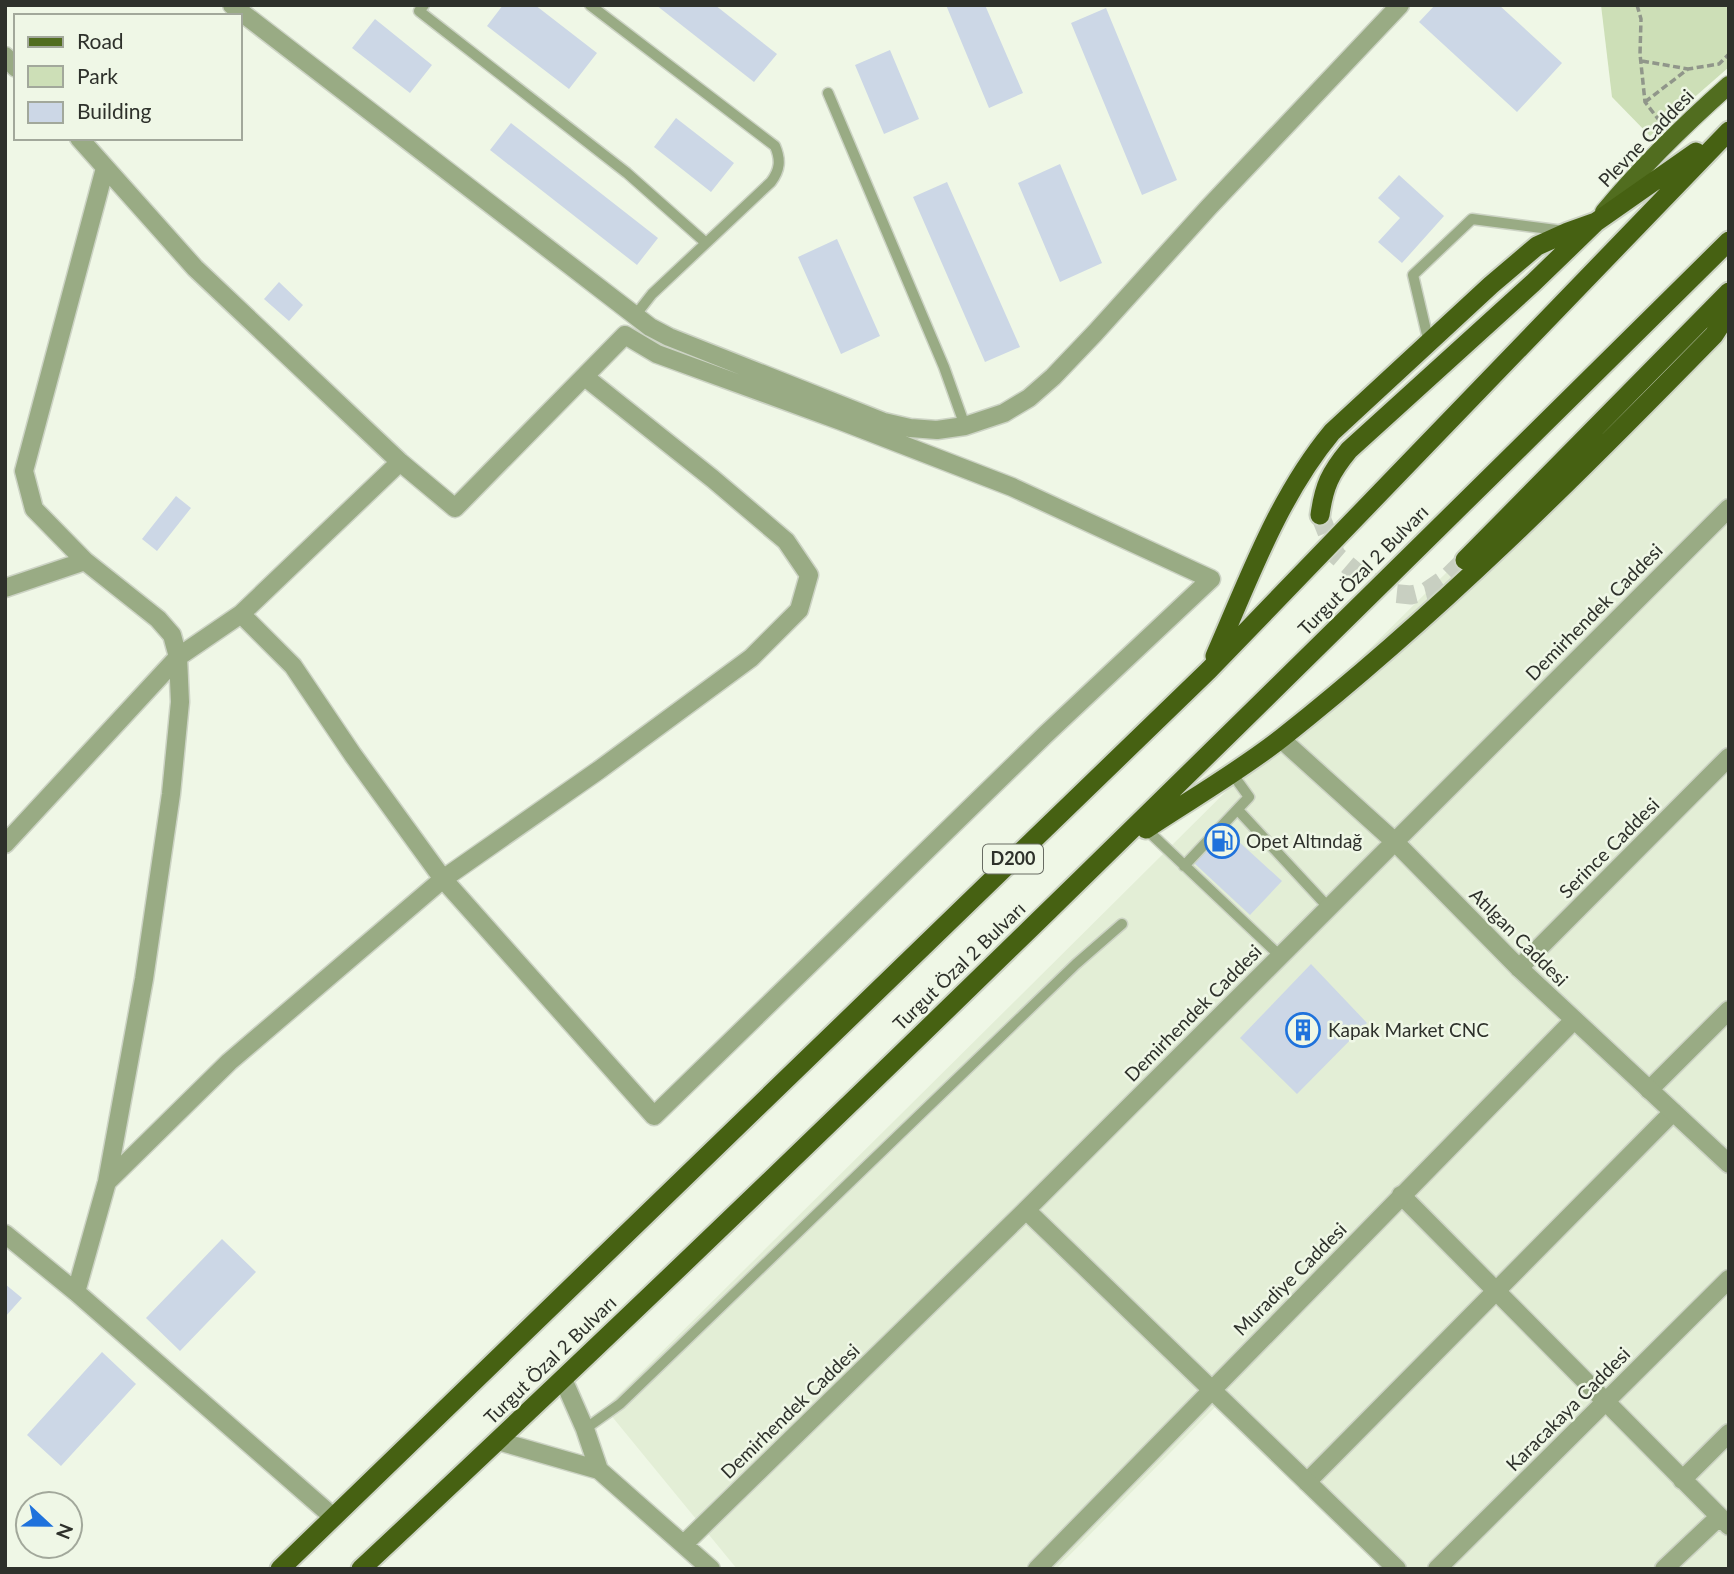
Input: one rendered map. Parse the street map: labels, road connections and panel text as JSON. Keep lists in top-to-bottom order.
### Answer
{
  "streets": {
    "highway": ["Turgut Özal 2 Bulvarı", "D200"],
    "main road": ["Plevne Caddesi"],
    "street": [
      "Demirhendek Caddesi",
      "Serince Caddesi",
      "Atılgan Caddesi",
      "Muradiye Caddesi",
      "Karacakaya Caddesi"
    ]
  },
  "crossings": [
    ["Plevne Caddesi", "Turgut Özal 2 Bulvarı"],
    ["Demirhendek Caddesi", "Atılgan Caddesi"],
    ["Serince Caddesi", "Atılgan Caddesi"],
    ["Atılgan Caddesi", "Muradiye Caddesi"]
  ],
  "places": {
    "fuel station": ["Opet Altındağ"],
    "building": ["Kapak Market CNC"]
  },
  "legend": ["Road", "Park", "Building"],
  "north": "right"
}
